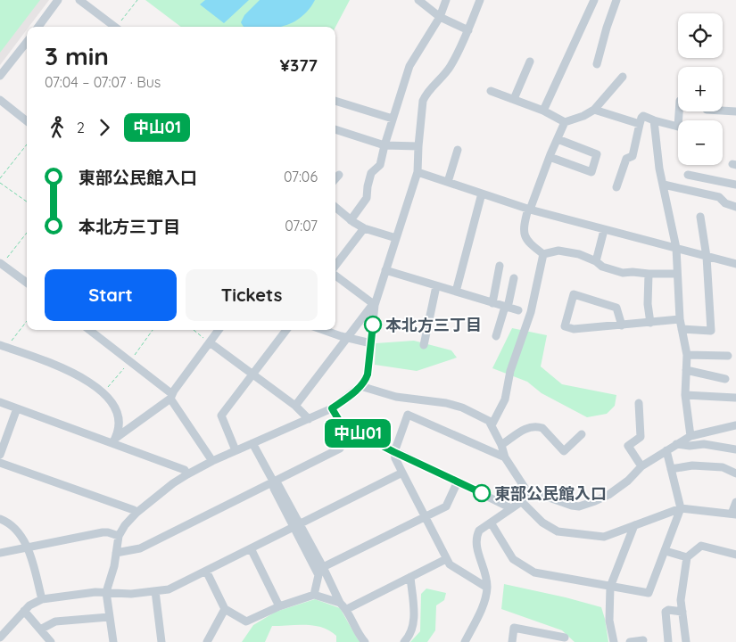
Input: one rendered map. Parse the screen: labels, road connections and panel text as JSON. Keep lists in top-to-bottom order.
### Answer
{
  "places": ["本北方三丁目", "東部公民館入口"],
  "lines": ["bus line 中山01"],
  "page": {
    "on_map": "中山01",
    "map_buttons": ["+", "−"],
    "heading": ["3 min", "07:04 – 07:07 · Bus", "¥377"],
    "legs": ["2", "中山01"],
    "list": [
      {
        "name": "東部公民館入口",
        "value": "07:06"
      },
      {
        "name": "本北方三丁目",
        "value": "07:07"
      }
    ],
    "buttons": ["Start", "Tickets"]
  }
}
